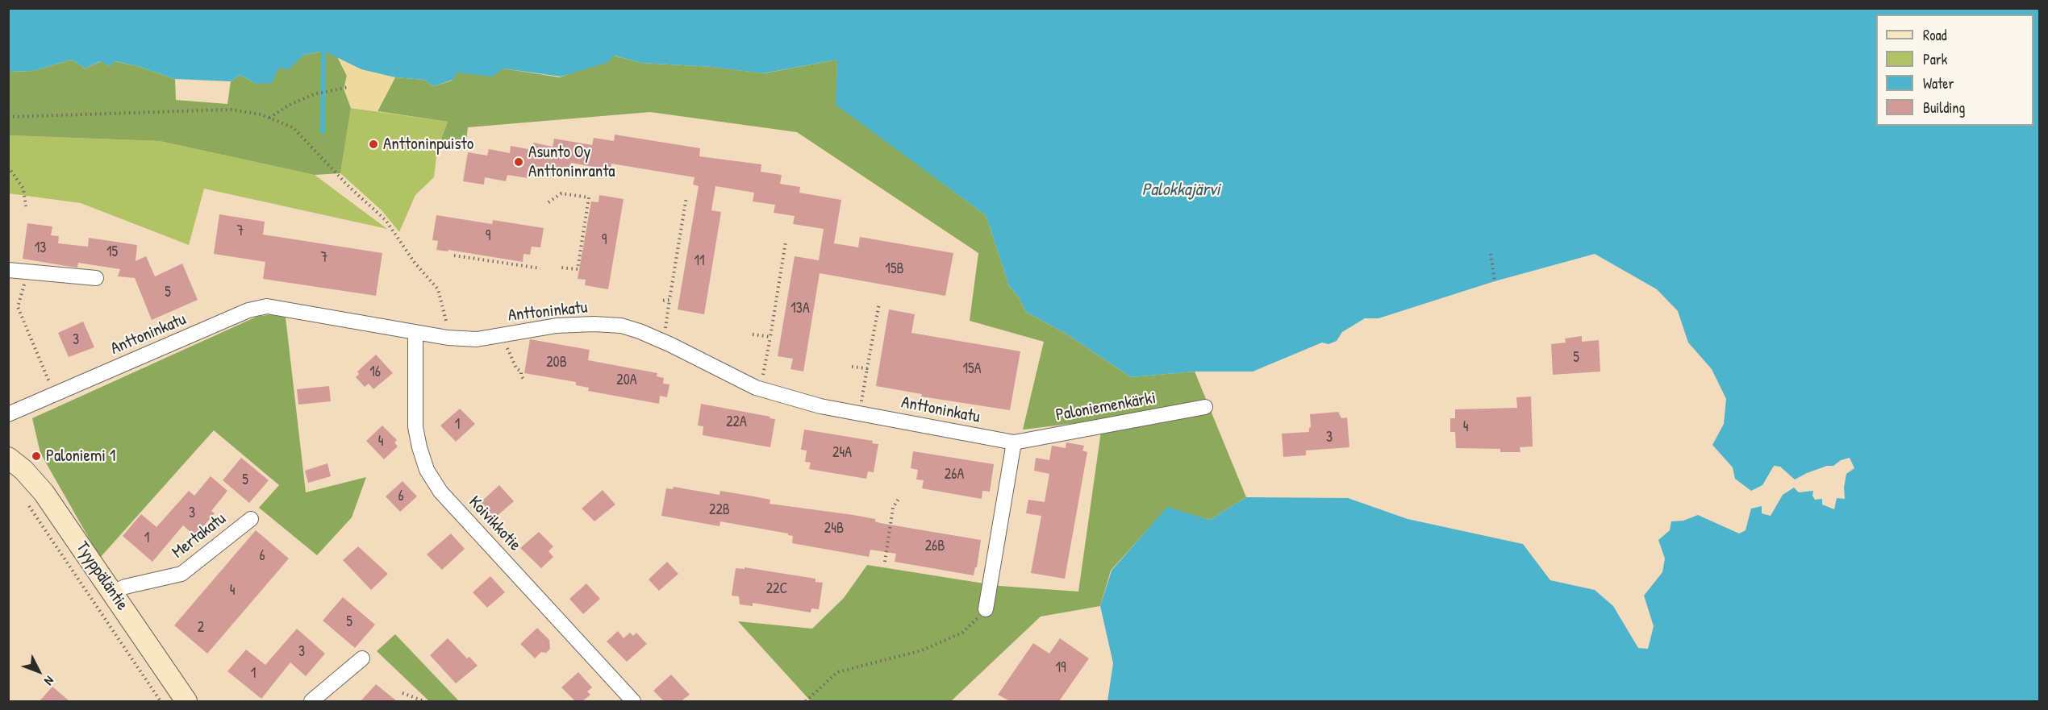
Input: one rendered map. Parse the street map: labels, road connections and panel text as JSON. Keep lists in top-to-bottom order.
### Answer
{
  "streets": {
    "street": [
      "Anttoninkatu",
      "Paloniemenkärki",
      "Koivikkotie",
      "Mertakatu",
      "Tyyppäläntie"
    ]
  },
  "crossings": [
    ["Anttoninkatu", "Paloniemenkärki"],
    ["Anttoninkatu", "Koivikkotie"],
    ["Mertakatu", "Tyyppäläntie"]
  ],
  "water": ["Palokkajärvi"],
  "places": ["Anttoninpuisto", "Asunto Oy Anttoninranta", "Paloniemi 1"],
  "house_numbers": [
    "7",
    "9",
    "9",
    "13",
    "15",
    "7",
    "11",
    "15B",
    "5",
    "13A",
    "3",
    "5",
    "20B",
    "15A",
    "16",
    "20A",
    "22A",
    "1",
    "4",
    "3",
    "4",
    "24A",
    "26A",
    "5",
    "6",
    "22B",
    "3",
    "24B",
    "1",
    "26B",
    "6",
    "22C",
    "4",
    "5",
    "2",
    "3",
    "19",
    "1"
  ],
  "legend": [
    "Road",
    "Park",
    "Water",
    "Building"
  ],
  "north": "bottom right"
}
